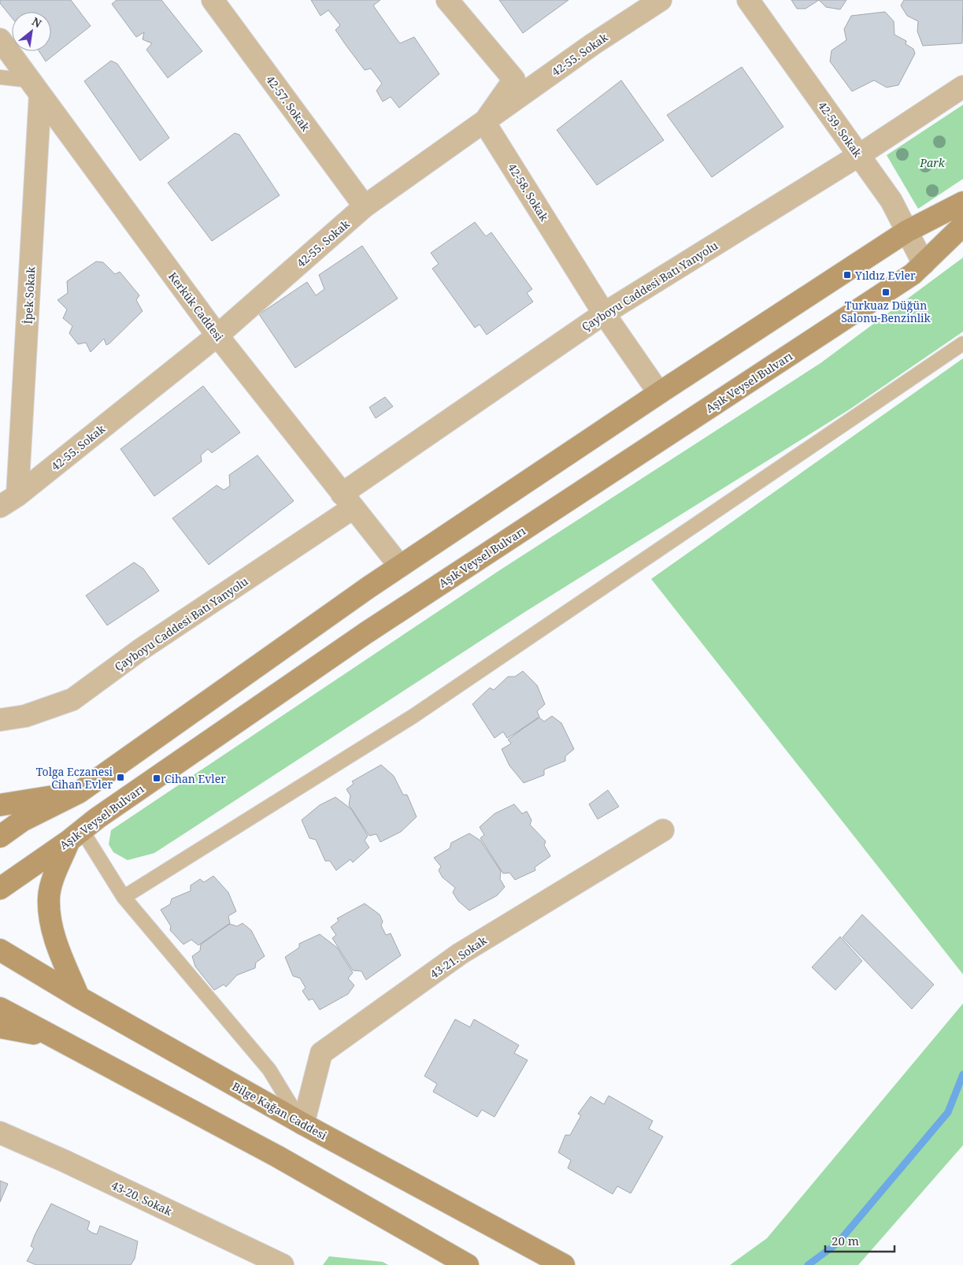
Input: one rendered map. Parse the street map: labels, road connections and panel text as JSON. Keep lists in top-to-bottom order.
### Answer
{
  "streets": {
    "street": [
      "42-55. Sokak",
      "42-57. Sokak",
      "42-59. Sokak",
      "42-58. Sokak",
      "Çayboyu Caddesi Batı Yanyolu",
      "İpek Sokak",
      "Kerkük Caddesi",
      "Aşık Veysel Bulvarı",
      "43-21. Sokak",
      "Bilge Kağan Caddesi",
      "43-20. Sokak"
    ]
  },
  "crossings": [
    ["42-55. Sokak", "42-57. Sokak"],
    ["42-55. Sokak", "42-58. Sokak"],
    ["42-55. Sokak", "İpek Sokak"],
    ["42-55. Sokak", "Kerkük Caddesi"],
    ["42-59. Sokak", "Çayboyu Caddesi Batı Yanyolu"],
    ["42-59. Sokak", "Aşık Veysel Bulvarı"],
    ["42-58. Sokak", "Çayboyu Caddesi Batı Yanyolu"],
    ["Çayboyu Caddesi Batı Yanyolu", "Kerkük Caddesi"],
    ["İpek Sokak", "Kerkük Caddesi"],
    ["43-21. Sokak", "Bilge Kağan Caddesi"]
  ],
  "parks": ["Park"],
  "places": {
    "transit": [
      "Yıldız Evler",
      "Turkuaz Düğün Salonu-Benzinlik",
      "Tolga Eczanesi Cihan Evler",
      "Cihan Evler"
    ]
  },
  "scale_bar": "20 m",
  "north": "top right"
}
